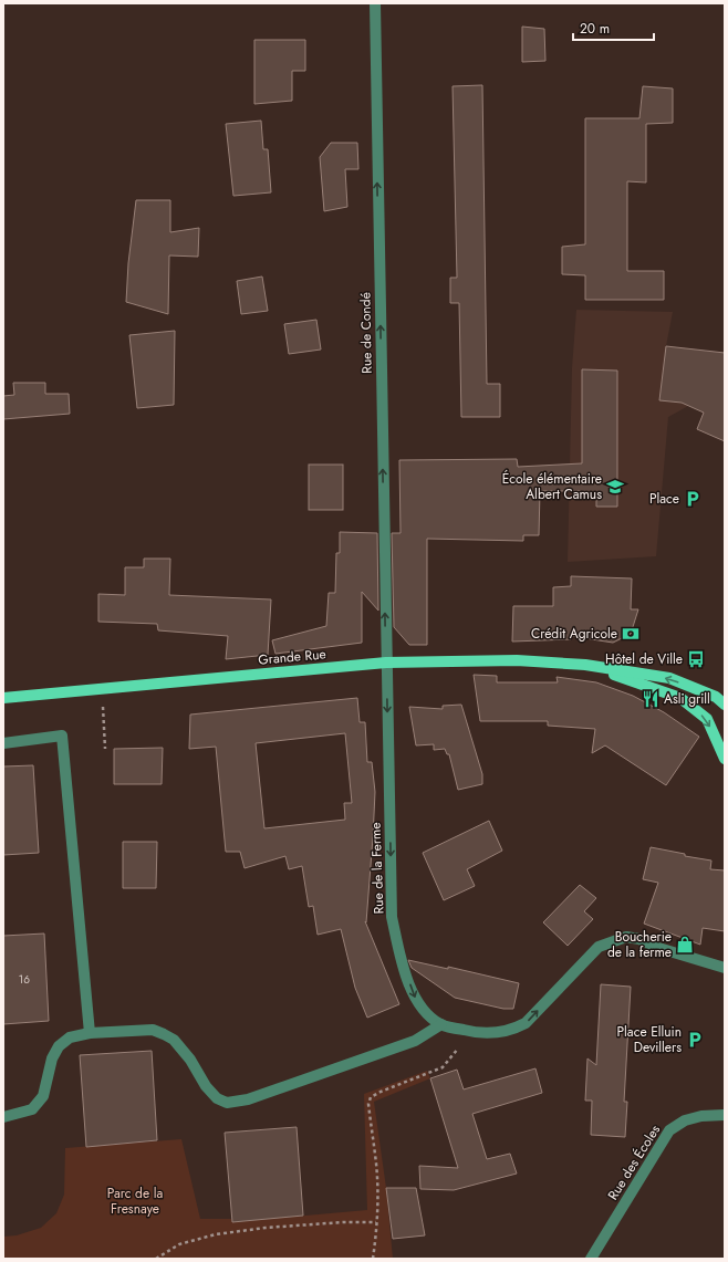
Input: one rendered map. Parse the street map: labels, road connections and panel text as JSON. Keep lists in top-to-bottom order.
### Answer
{
  "streets": {
    "main road": ["Grande Rue"],
    "street": ["Rue de Condé", "Rue de la Ferme", "Rue des Écoles"]
  },
  "crossings": [
    ["Rue de Condé", "Grande Rue"],
    ["Rue de Condé", "Rue de la Ferme"],
    ["Grande Rue", "Rue de la Ferme"]
  ],
  "one_way": ["Rue de Condé"],
  "parks": ["Parc de la Fresnaye"],
  "places": {
    "school or university": ["École élémentaire Albert Camus"],
    "parking": ["Place", "Place Elluin Devillers"],
    "bank": ["Crédit Agricole"],
    "bus stop": ["Hôtel de Ville"],
    "restaurant": ["Asli grill"],
    "shop": ["Boucherie de la ferme"]
  },
  "house_numbers": ["16"],
  "scale_bar": "20 m"
}
